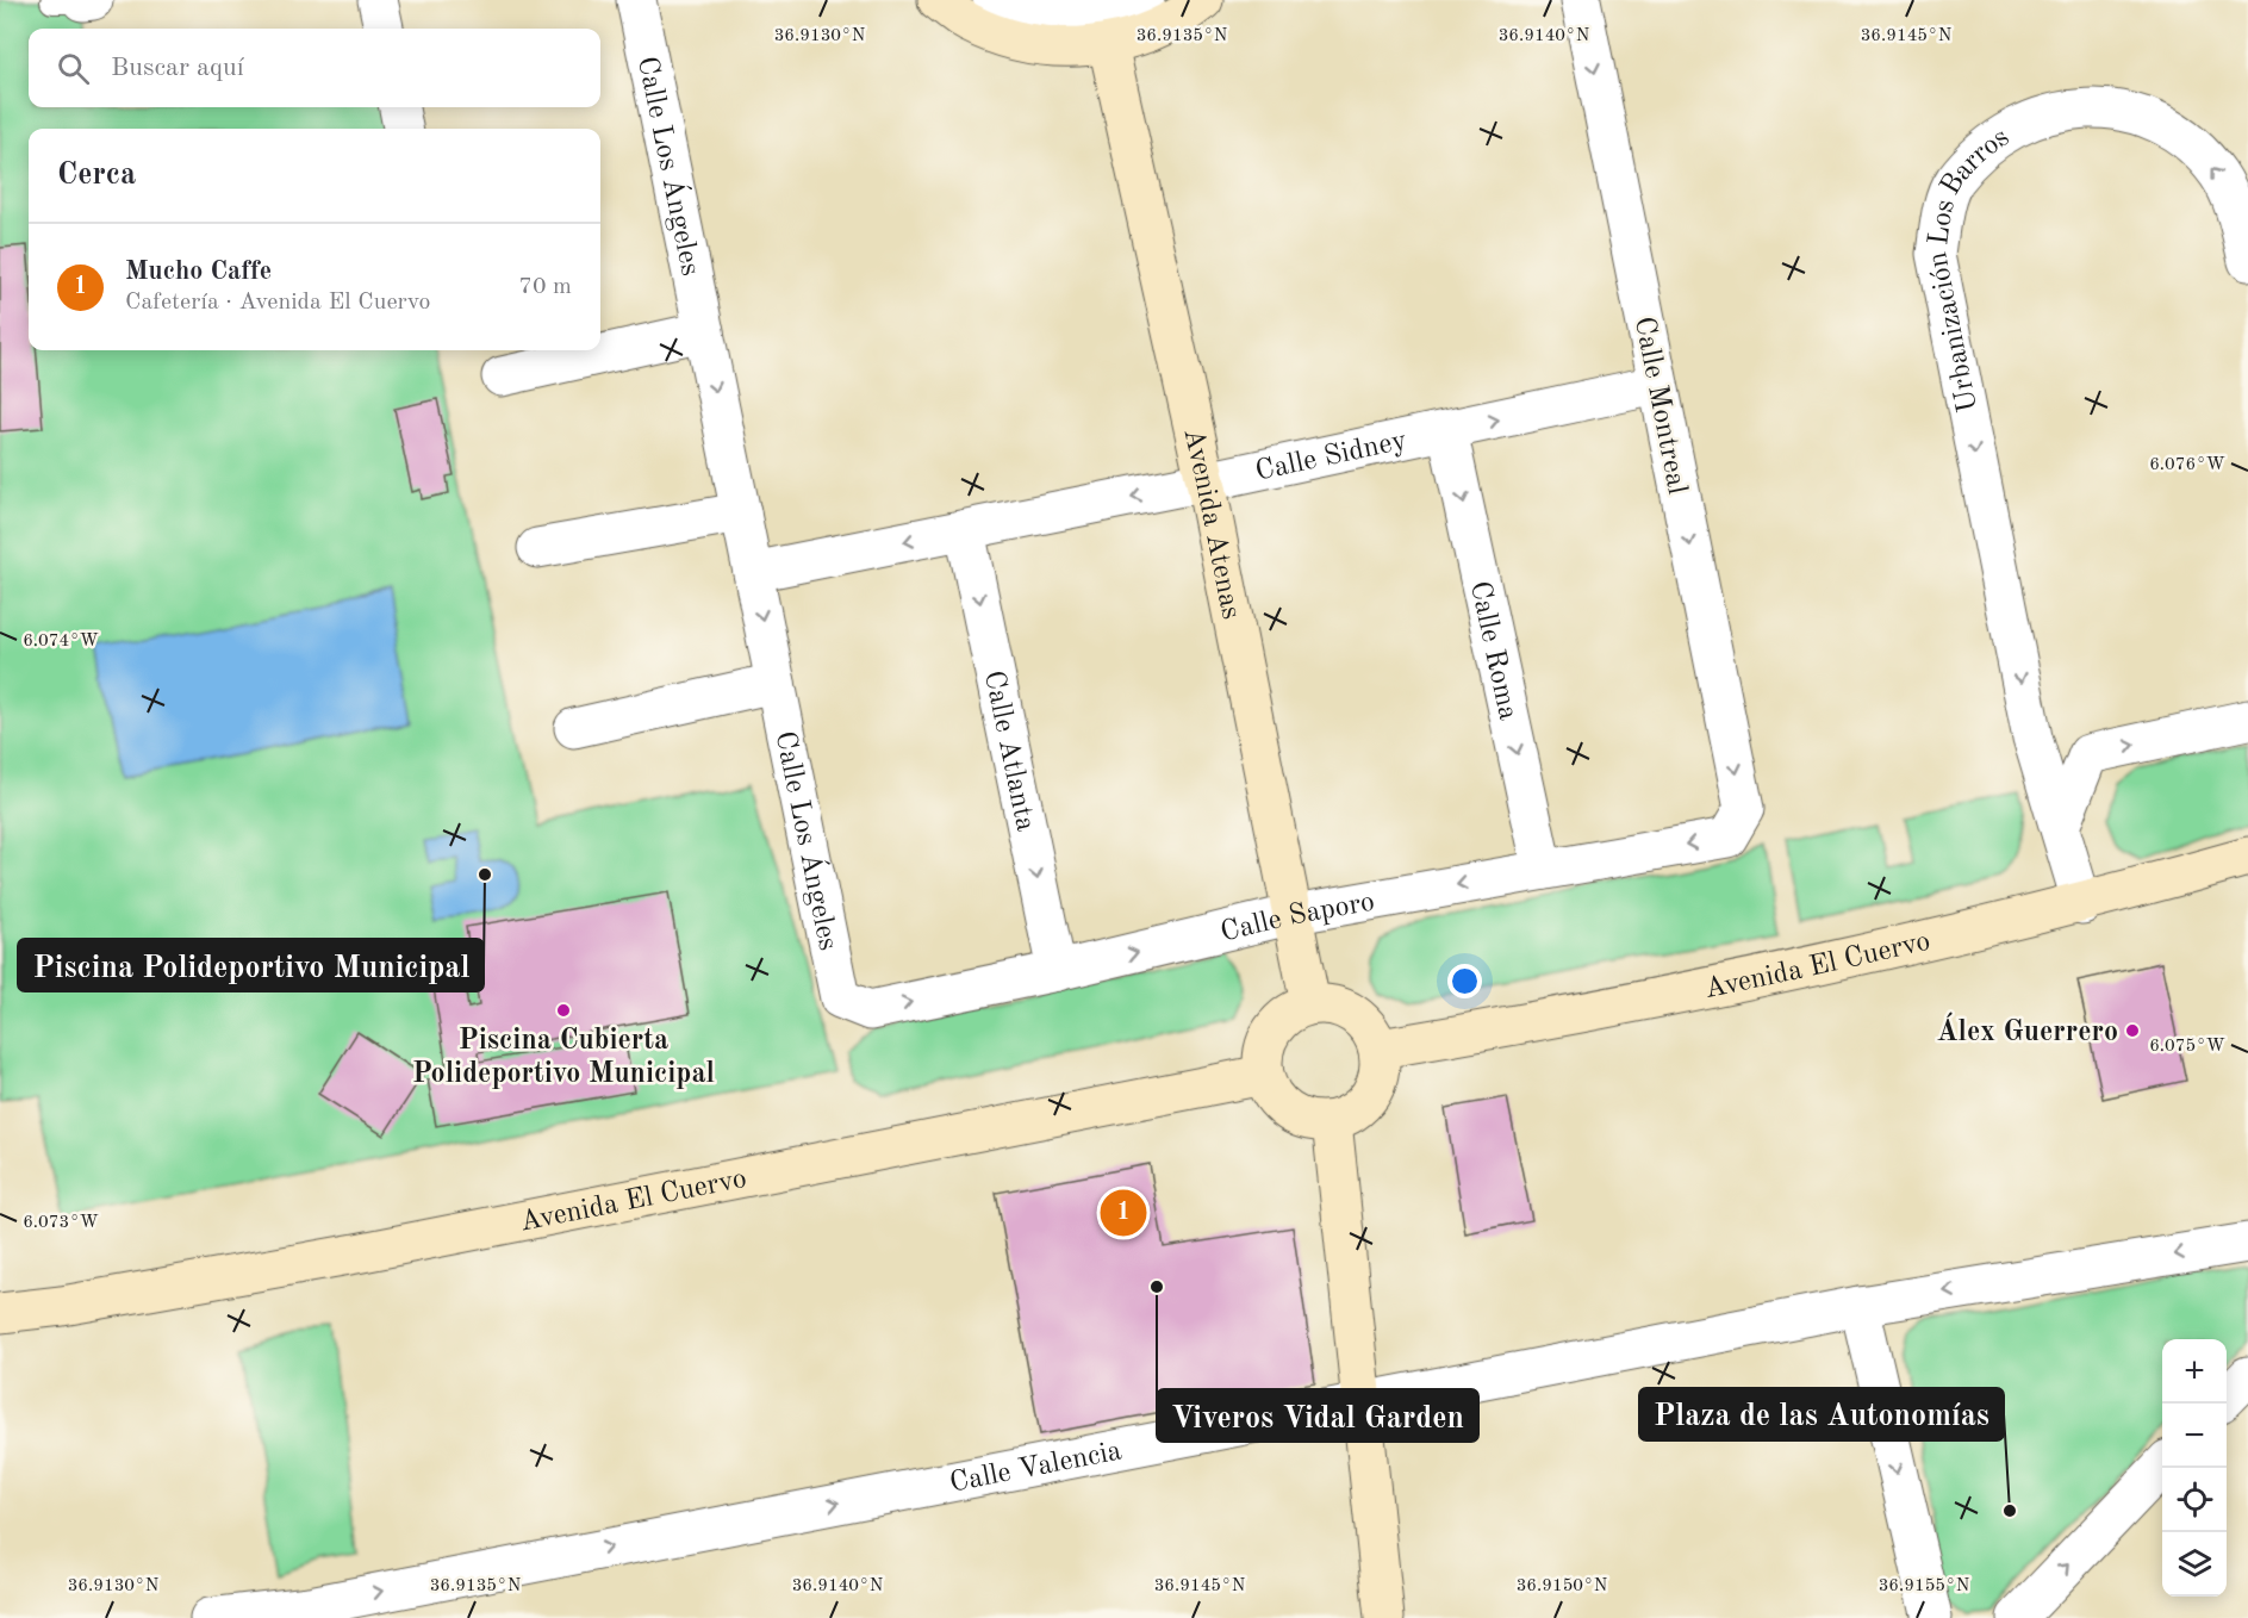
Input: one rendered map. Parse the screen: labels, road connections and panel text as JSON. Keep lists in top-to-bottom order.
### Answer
{
  "streets": {
    "street": [
      "Calle Los Ángeles",
      "Urbanización Los Barros",
      "Calle Montreal",
      "Calle Sidney",
      "Avenida Atenas",
      "Calle Roma",
      "Calle Atlanta",
      "Calle Saporo",
      "Avenida El Cuervo",
      "Calle Valencia"
    ]
  },
  "crossings": [
    ["Calle Los Ángeles", "Calle Sidney"],
    ["Calle Los Ángeles", "Calle Saporo"],
    ["Urbanización Los Barros", "Avenida El Cuervo"],
    ["Calle Montreal", "Calle Sidney"],
    ["Calle Montreal", "Calle Saporo"],
    ["Calle Sidney", "Avenida Atenas"],
    ["Calle Sidney", "Calle Roma"],
    ["Calle Sidney", "Calle Atlanta"],
    ["Avenida Atenas", "Calle Saporo"],
    ["Avenida Atenas", "Avenida El Cuervo"],
    ["Calle Roma", "Calle Saporo"],
    ["Calle Atlanta", "Calle Saporo"]
  ],
  "one_way": ["Calle Montreal", "Calle Roma", "Calle Atlanta"],
  "places": [
    "Piscina Polideportivo Municipal",
    "Piscina Cubierta Polideportivo Municipal",
    "Álex Guerrero",
    "Viveros Vidal Garden",
    "Plaza de las Autonomías"
  ],
  "page": {
    "search": "Buscar aquí",
    "heading": "Cerca",
    "list": [
      {
        "mark": "1",
        "name": "Mucho Caffe",
        "note": "Cafetería · Avenida El Cuervo",
        "value": "70 m"
      }
    ],
    "pins": "1",
    "map_buttons": ["+", "−"]
  },
  "coordinates": [
    "36.9130°N",
    "36.9135°N",
    "36.9145°N",
    "36.9140°N",
    "6.076°W",
    "6.074°W",
    "6.075°W",
    "6.073°W",
    "36.9150°N",
    "36.9155°N"
  ]
}
